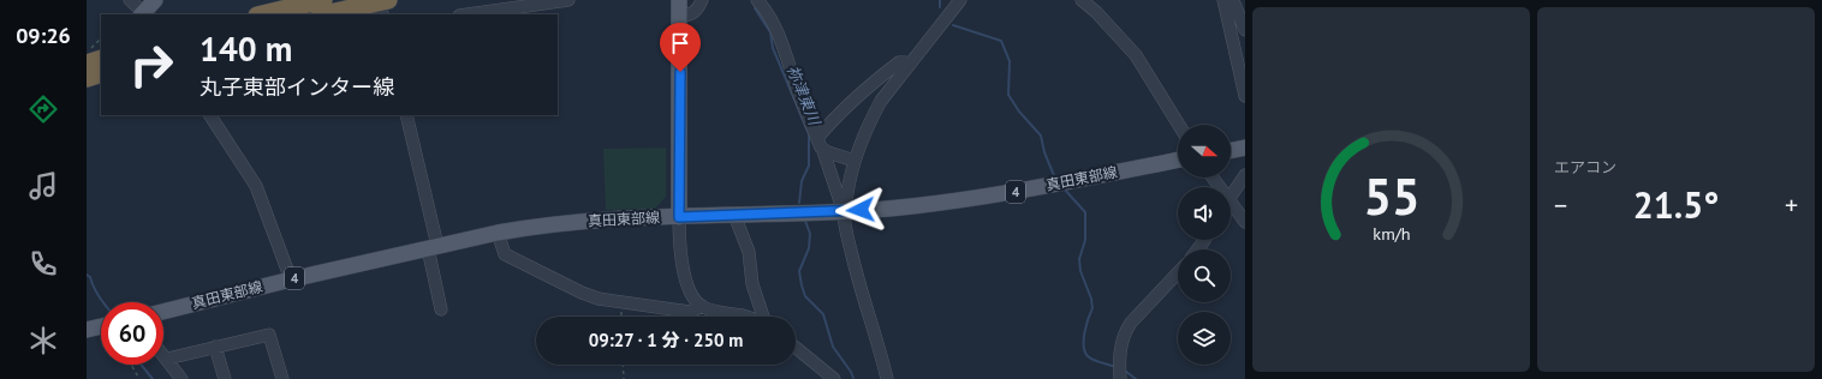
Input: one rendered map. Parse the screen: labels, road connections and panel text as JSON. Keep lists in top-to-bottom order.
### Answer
{
  "streets": {
    "main road": ["真田東部線", "4"]
  },
  "water": ["祢津東川"],
  "north": "right",
  "page": {
    "tabs": "09:26",
    "tile": "エアコン",
    "turn": ["140 m", "丸子東部インター線"],
    "heat": ["−", "21.5°", "+"],
    "limit": "60",
    "trip": "09:27 · 1 分 · 250 m",
    "gauge": ["55", "km/h"]
  }
}
